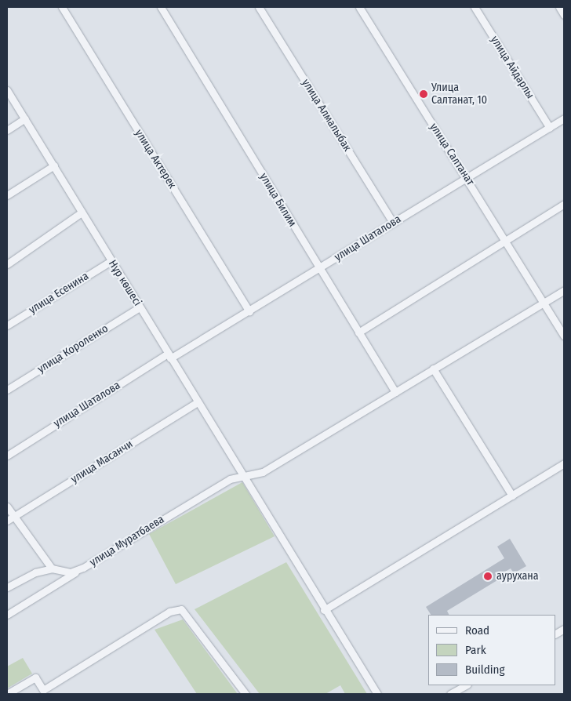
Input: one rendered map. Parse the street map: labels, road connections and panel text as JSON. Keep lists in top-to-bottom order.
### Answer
{
  "streets": {
    "street": [
      "улица Айдарлы",
      "улица Алмалыбак",
      "улица Салтанат",
      "улица Актерек",
      "улица Билим",
      "улица Шаталова",
      "Нұр көшесі",
      "улица Есенина",
      "улица Короленко",
      "улица Масанчи",
      "улица Муратбаева"
    ]
  },
  "crossings": [
    ["улица Айдарлы", "улица Шаталова"],
    ["улица Алмалыбак", "улица Шаталова"],
    ["улица Салтанат", "улица Шаталова"],
    ["улица Салтанат", "улица Муратбаева"],
    ["улица Актерек", "улица Шаталова"],
    ["улица Билим", "улица Шаталова"],
    ["улица Билим", "улица Муратбаева"],
    ["улица Шаталова", "Нұр көшесі"],
    ["Нұр көшесі", "улица Есенина"],
    ["Нұр көшесі", "улица Короленко"],
    ["Нұр көшесі", "улица Масанчи"],
    ["Нұр көшесі", "улица Муратбаева"]
  ],
  "places": ["Улица Салтанат, 10", "аурухана"],
  "legend": ["Road", "Park", "Building"]
}
